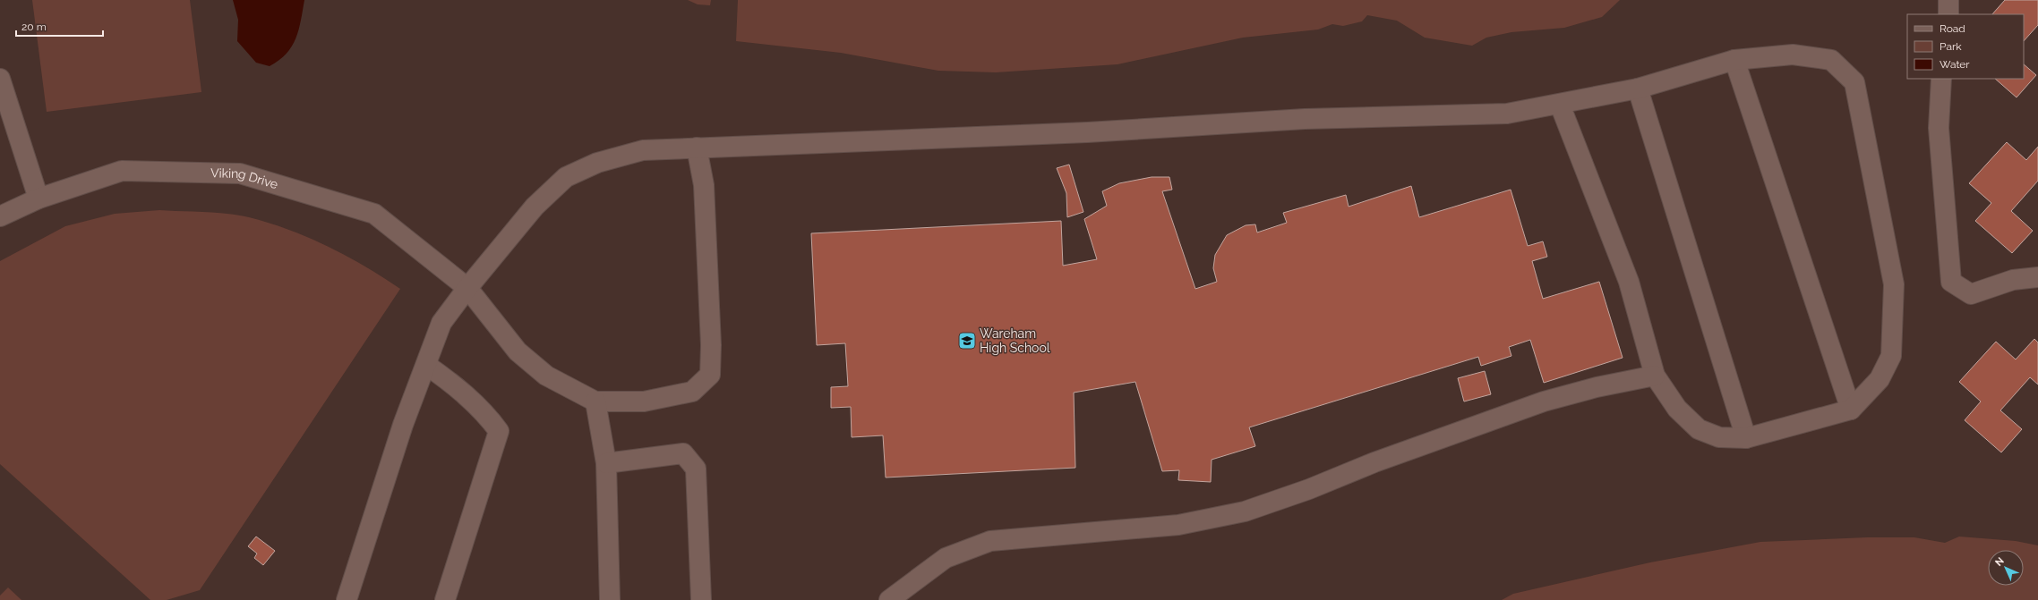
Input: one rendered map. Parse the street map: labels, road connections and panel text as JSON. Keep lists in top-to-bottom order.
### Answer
{
  "streets": {
    "street": ["Viking Drive"]
  },
  "places": {
    "school or university": ["Wareham High School"]
  },
  "legend": ["Road", "Park", "Water"],
  "scale_bar": "20 m",
  "north": "top left"
}
